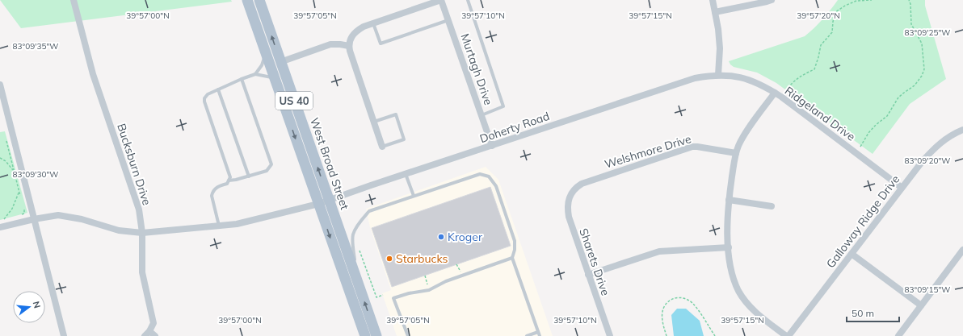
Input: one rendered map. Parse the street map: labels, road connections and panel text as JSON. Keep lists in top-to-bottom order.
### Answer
{
  "streets": {
    "main road": ["US 40", "West Broad Street"],
    "street": [
      "Murtagh Drive",
      "Ridgeland Drive",
      "Doherty Road",
      "Welshmore Drive",
      "Bucksburn Drive",
      "Galloway Ridge Drive",
      "Sharets Drive"
    ]
  },
  "crossings": [
    ["Murtagh Drive", "Doherty Road"],
    ["Ridgeland Drive", "Doherty Road"],
    ["Ridgeland Drive", "Galloway Ridge Drive"],
    ["Doherty Road", "West Broad Street"],
    ["Doherty Road", "Bucksburn Drive"],
    ["Welshmore Drive", "Sharets Drive"]
  ],
  "places": ["Kroger", "Starbucks"],
  "scale_bar": "50 m",
  "north": "right",
  "coordinates": [
    "39°57'00\"N",
    "39°57'05\"N",
    "39°57'10\"N",
    "39°57'15\"N",
    "39°57'20\"N",
    "83°09'25\"W",
    "83°09'35\"W",
    "83°09'20\"W",
    "83°09'30\"W",
    "83°09'15\"W"
  ]
}
